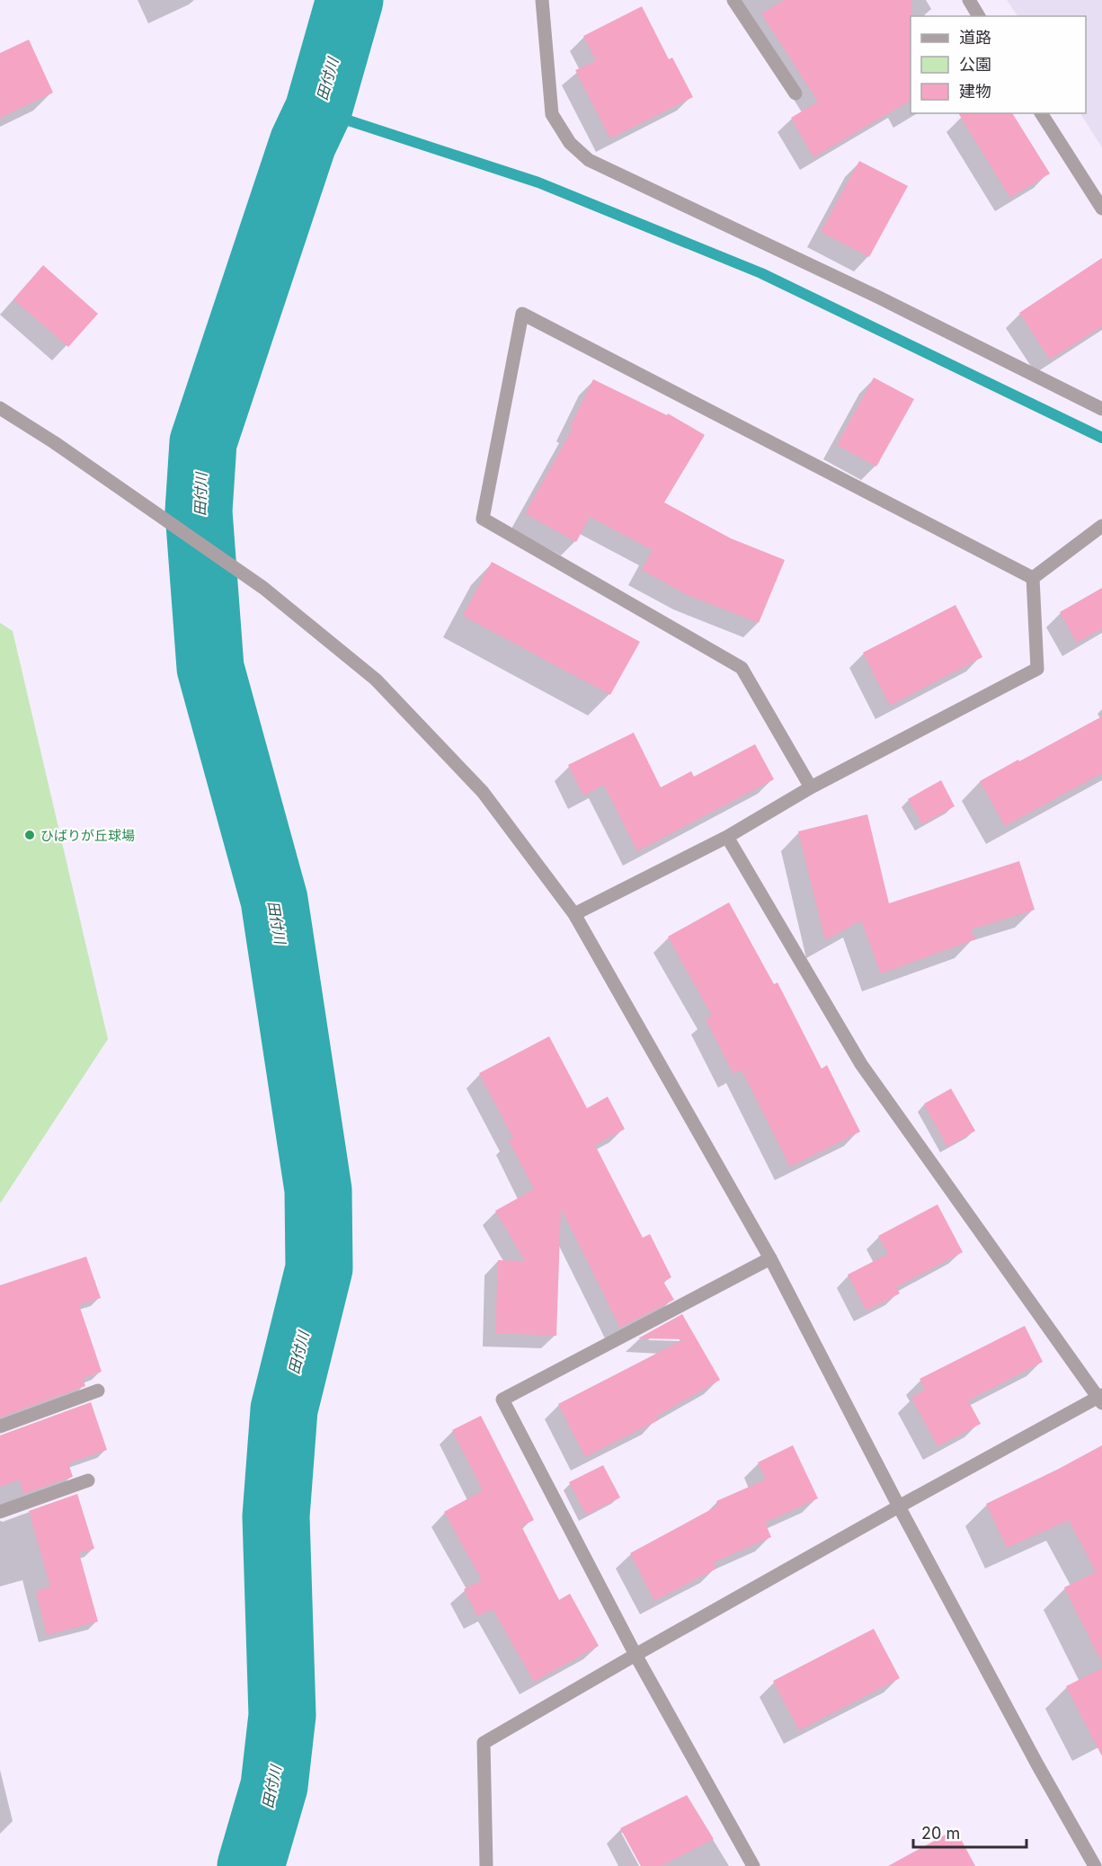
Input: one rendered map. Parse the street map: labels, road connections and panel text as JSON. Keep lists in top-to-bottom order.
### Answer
{
  "water": ["田付川"],
  "places": ["ひばりが丘球場"],
  "legend": ["道路", "公園", "建物"],
  "scale_bar": "20 m"
}
